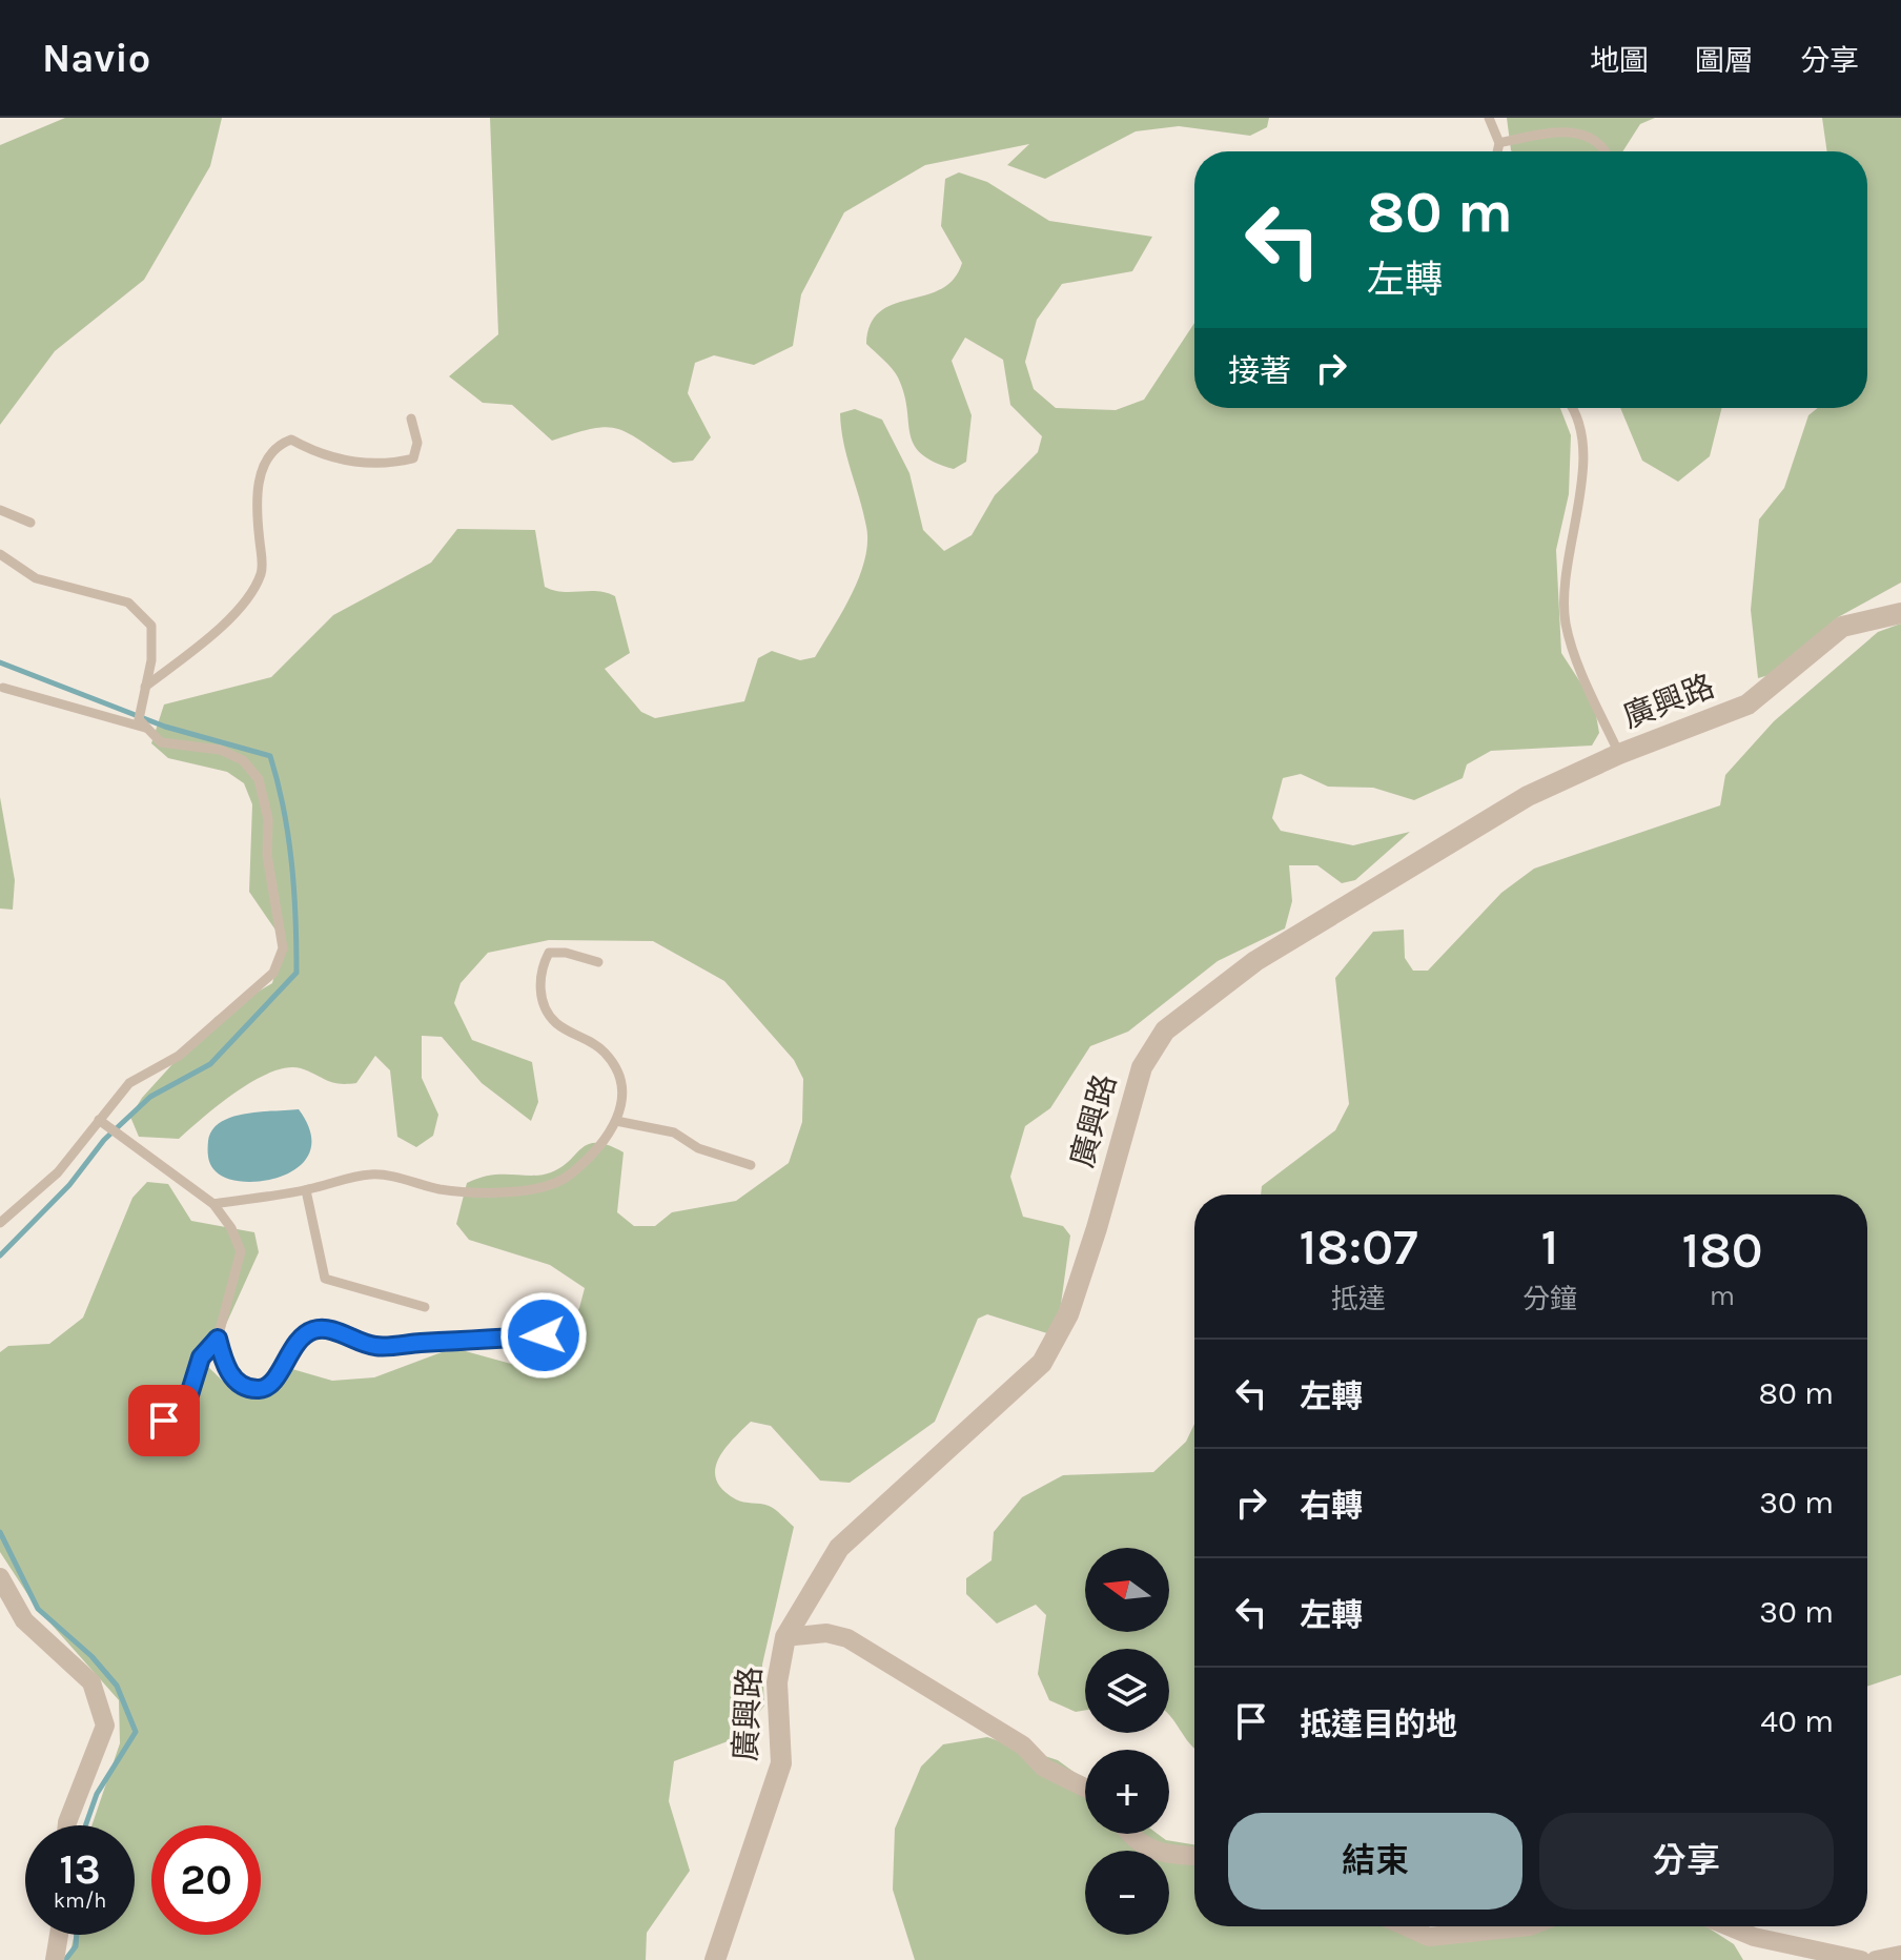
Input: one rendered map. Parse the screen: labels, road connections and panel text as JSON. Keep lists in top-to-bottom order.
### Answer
{
  "streets": {
    "street": ["廣興路"]
  },
  "north": "left",
  "page": {
    "header": "Navio",
    "nav": ["地圖", "圖層", "分享"],
    "turn": ["80 m", "左轉"],
    "then": "接著",
    "eta": [
      "18:07",
      "抵達",
      "1",
      "分鐘",
      "180",
      "m"
    ],
    "list": [
      {
        "name": "左轉",
        "value": "80 m"
      },
      {
        "name": "右轉",
        "value": "30 m"
      },
      {
        "name": "左轉",
        "value": "30 m"
      },
      {
        "name": "抵達目的地",
        "value": "40 m"
      }
    ],
    "map_buttons": ["+", "−"],
    "buttons": ["結束", "分享"],
    "speed": "13 km/h",
    "limit": "20"
  }
}
